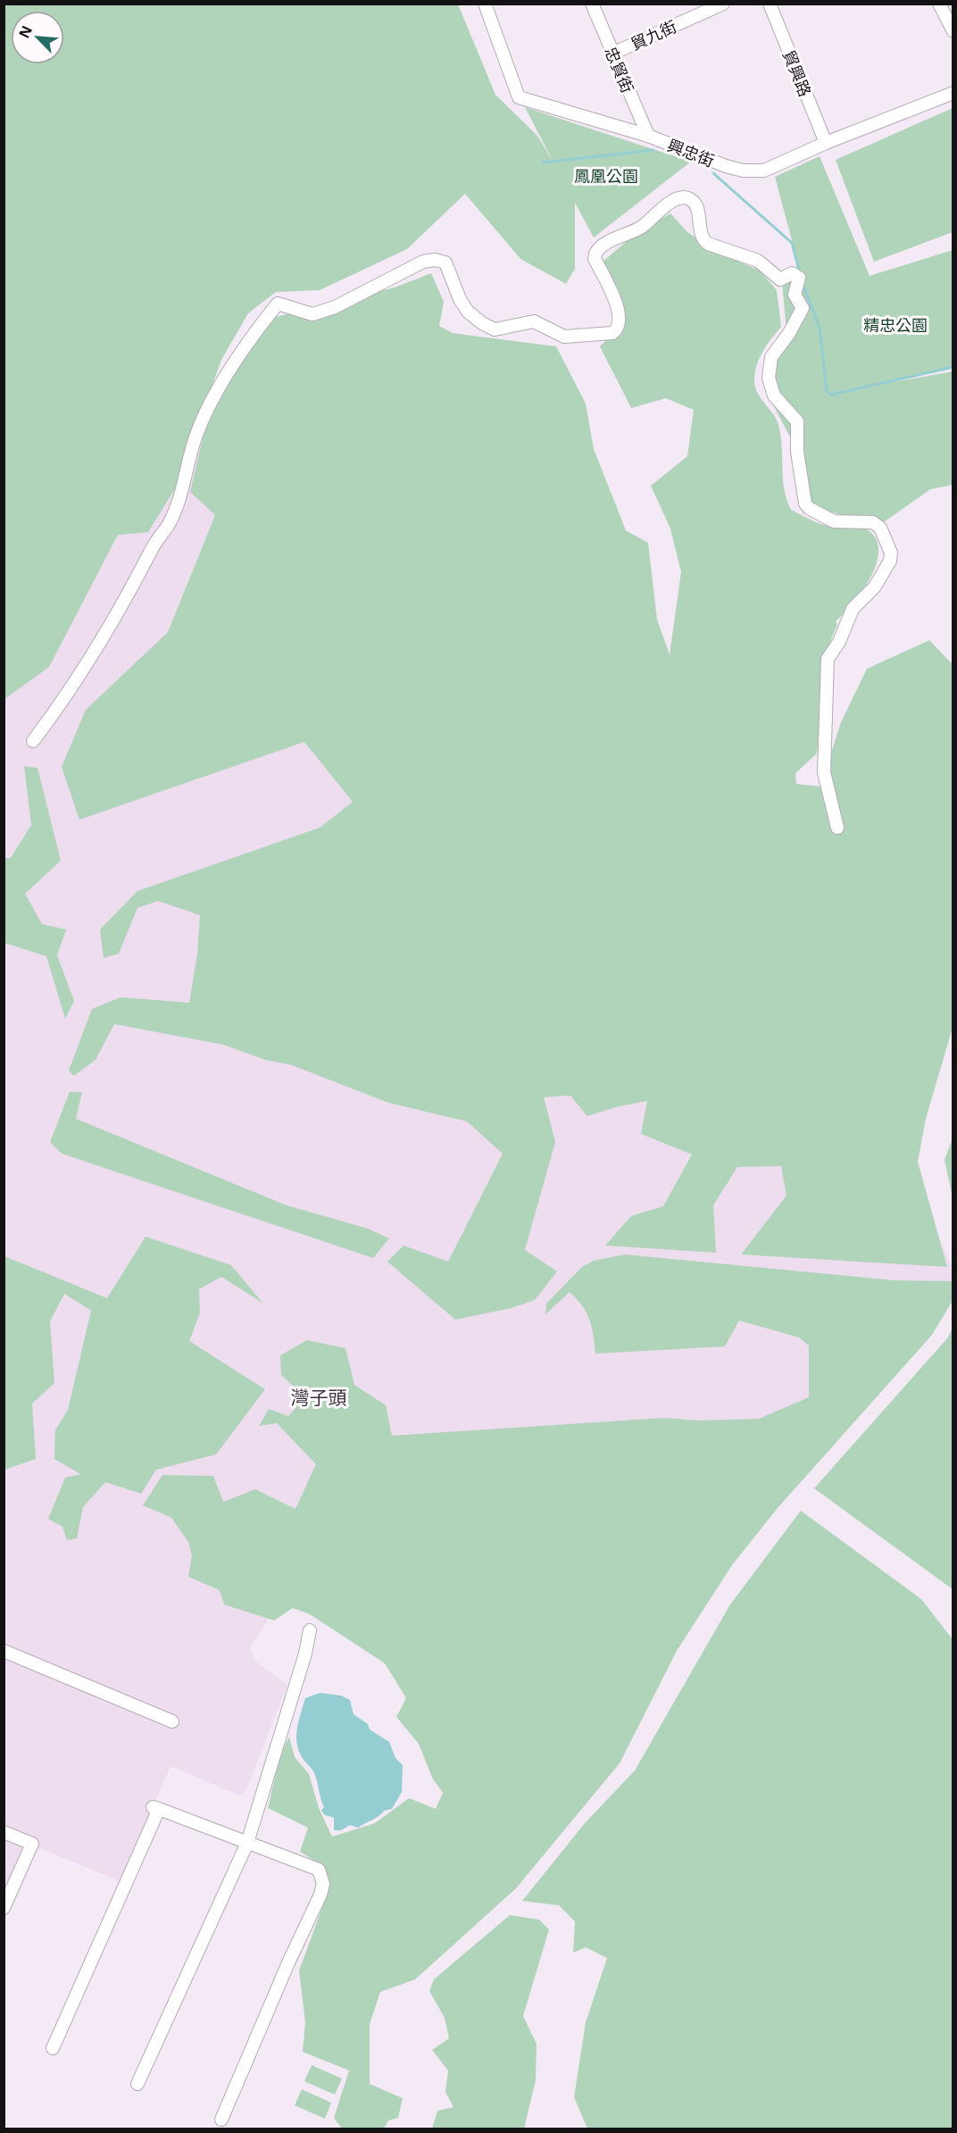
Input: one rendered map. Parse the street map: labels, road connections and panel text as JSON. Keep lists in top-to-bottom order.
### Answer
{
  "streets": {
    "street": [
      "貿九街",
      "忠貿街",
      "貿興路",
      "興忠街"
    ]
  },
  "crossings": [
    ["貿九街", "忠貿街"],
    ["忠貿街", "興忠街"],
    ["貿興路", "興忠街"]
  ],
  "districts": ["灣子頭"],
  "parks": ["鳳凰公園", "精忠公園"],
  "north": "top left"
}
